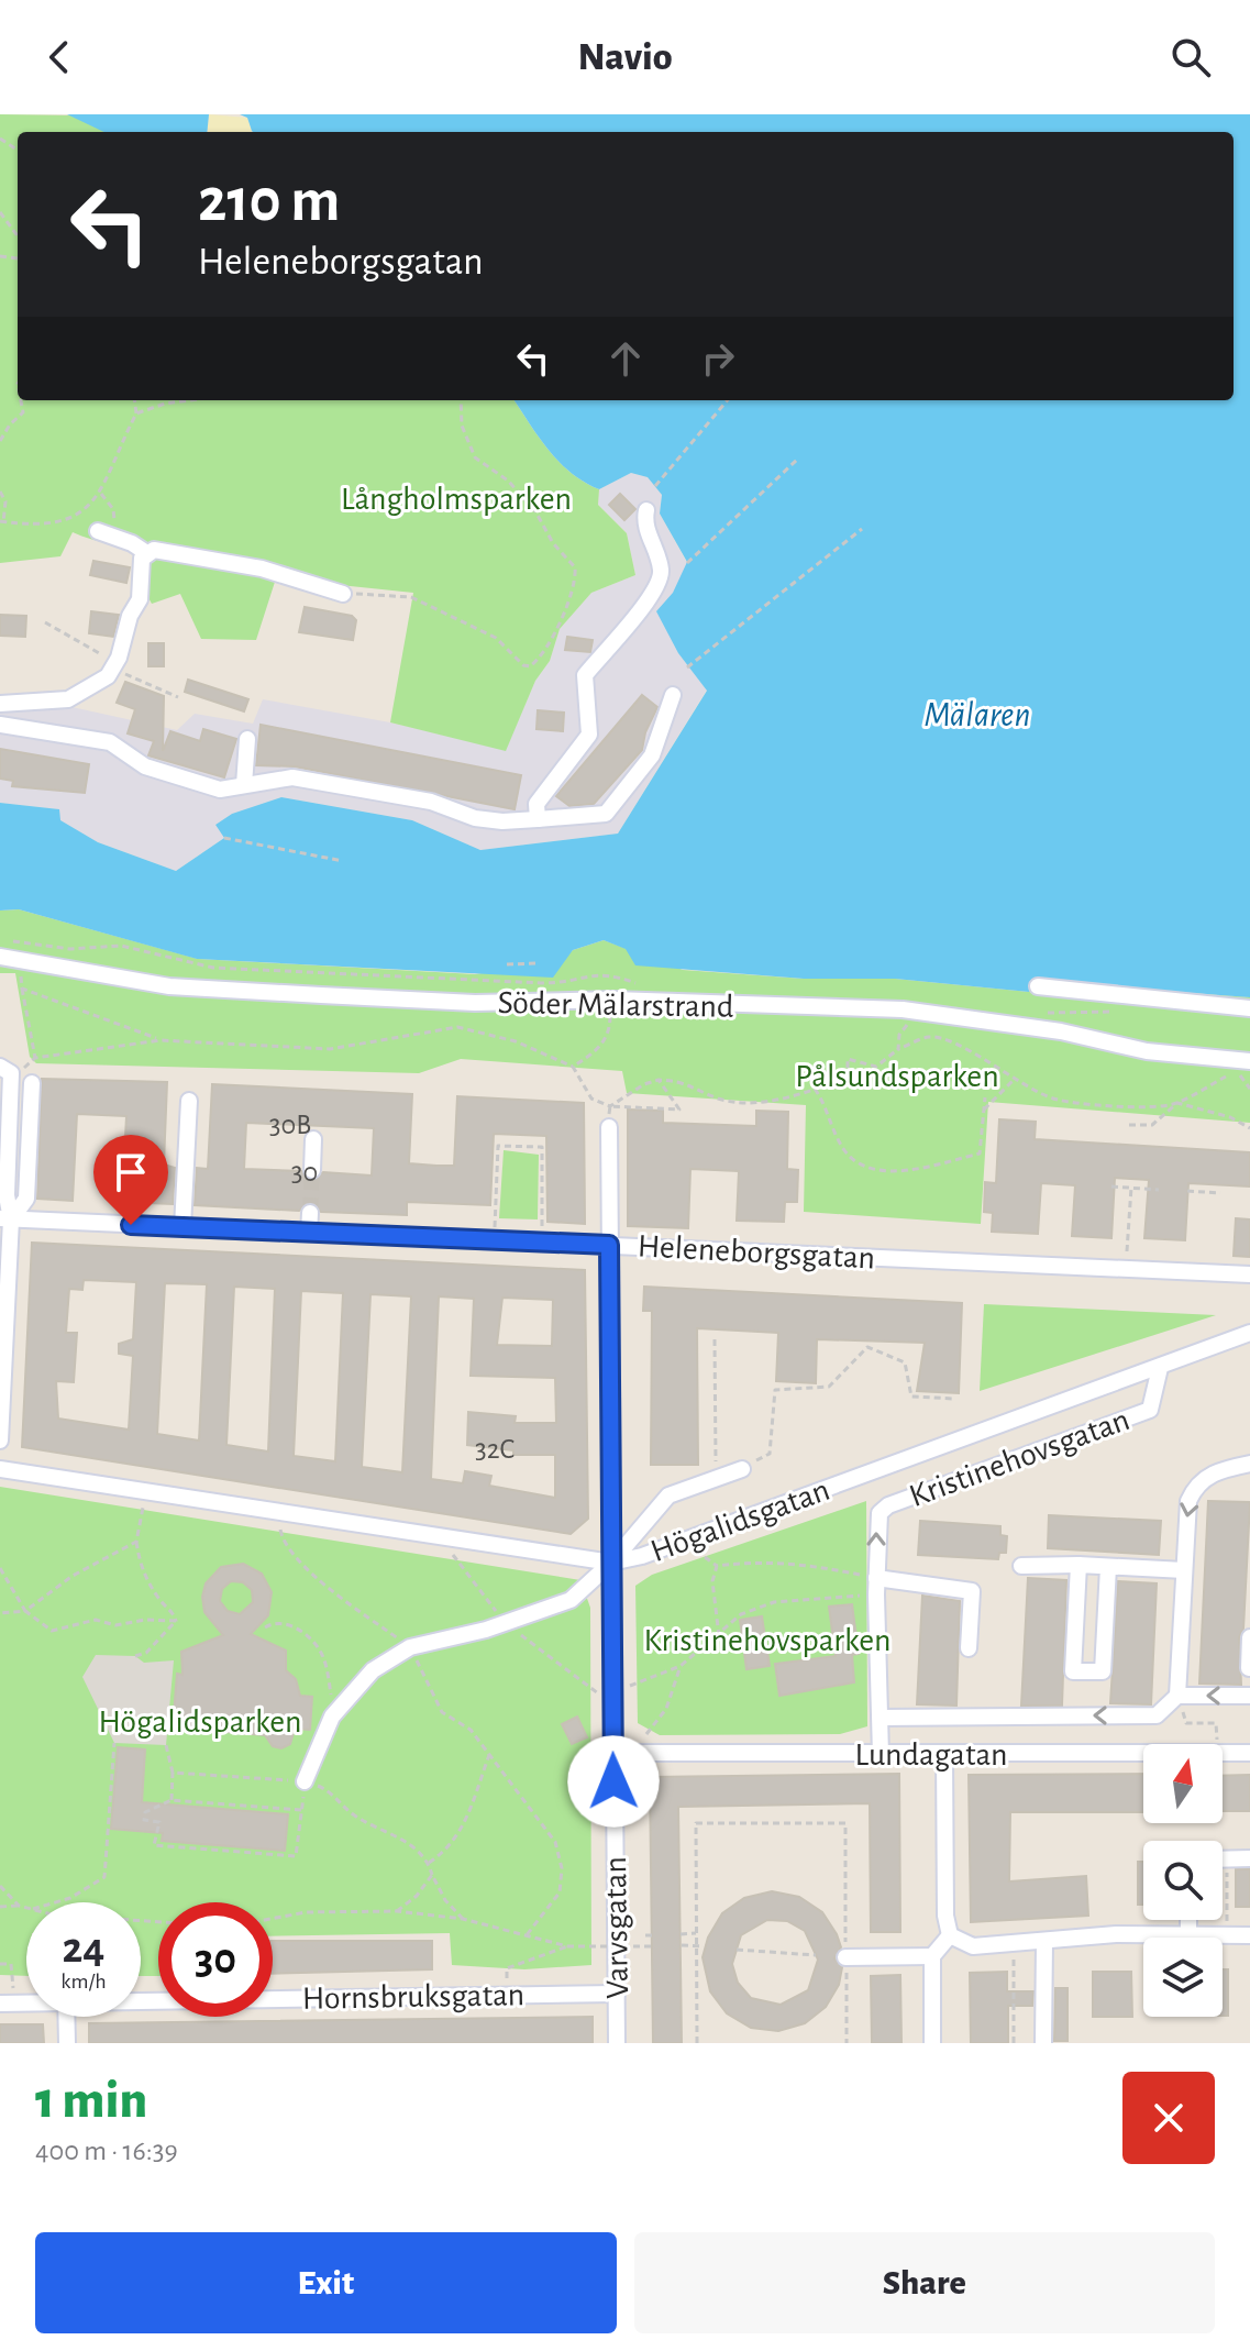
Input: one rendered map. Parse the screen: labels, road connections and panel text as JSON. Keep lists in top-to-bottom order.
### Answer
{
  "streets": {
    "street": [
      "Söder Mälarstrand",
      "Heleneborgsgatan",
      "Kristinehovsgatan",
      "Högalidsgatan",
      "Lundagatan",
      "Varvsgatan",
      "Hornsbruksgatan"
    ]
  },
  "crossings": [
    ["Heleneborgsgatan", "Varvsgatan"],
    ["Kristinehovsgatan", "Högalidsgatan"],
    ["Kristinehovsgatan", "Lundagatan"],
    ["Högalidsgatan", "Varvsgatan"],
    ["Lundagatan", "Varvsgatan"],
    ["Varvsgatan", "Hornsbruksgatan"]
  ],
  "one_way": ["Kristinehovsgatan"],
  "water": ["Mälaren"],
  "parks": [
    "Långholmsparken",
    "Pålsundsparken",
    "Kristinehovsparken",
    "Högalidsparken"
  ],
  "house_numbers": ["30B", "30", "32C"],
  "north": "top",
  "page": {
    "header": "Navio",
    "turn": ["210 m", "Heleneborgsgatan"],
    "speed": "24 km/h",
    "limit": "30",
    "heading": ["1 min", "400 m · 16:39"],
    "buttons": ["Exit", "Share"]
  }
}
